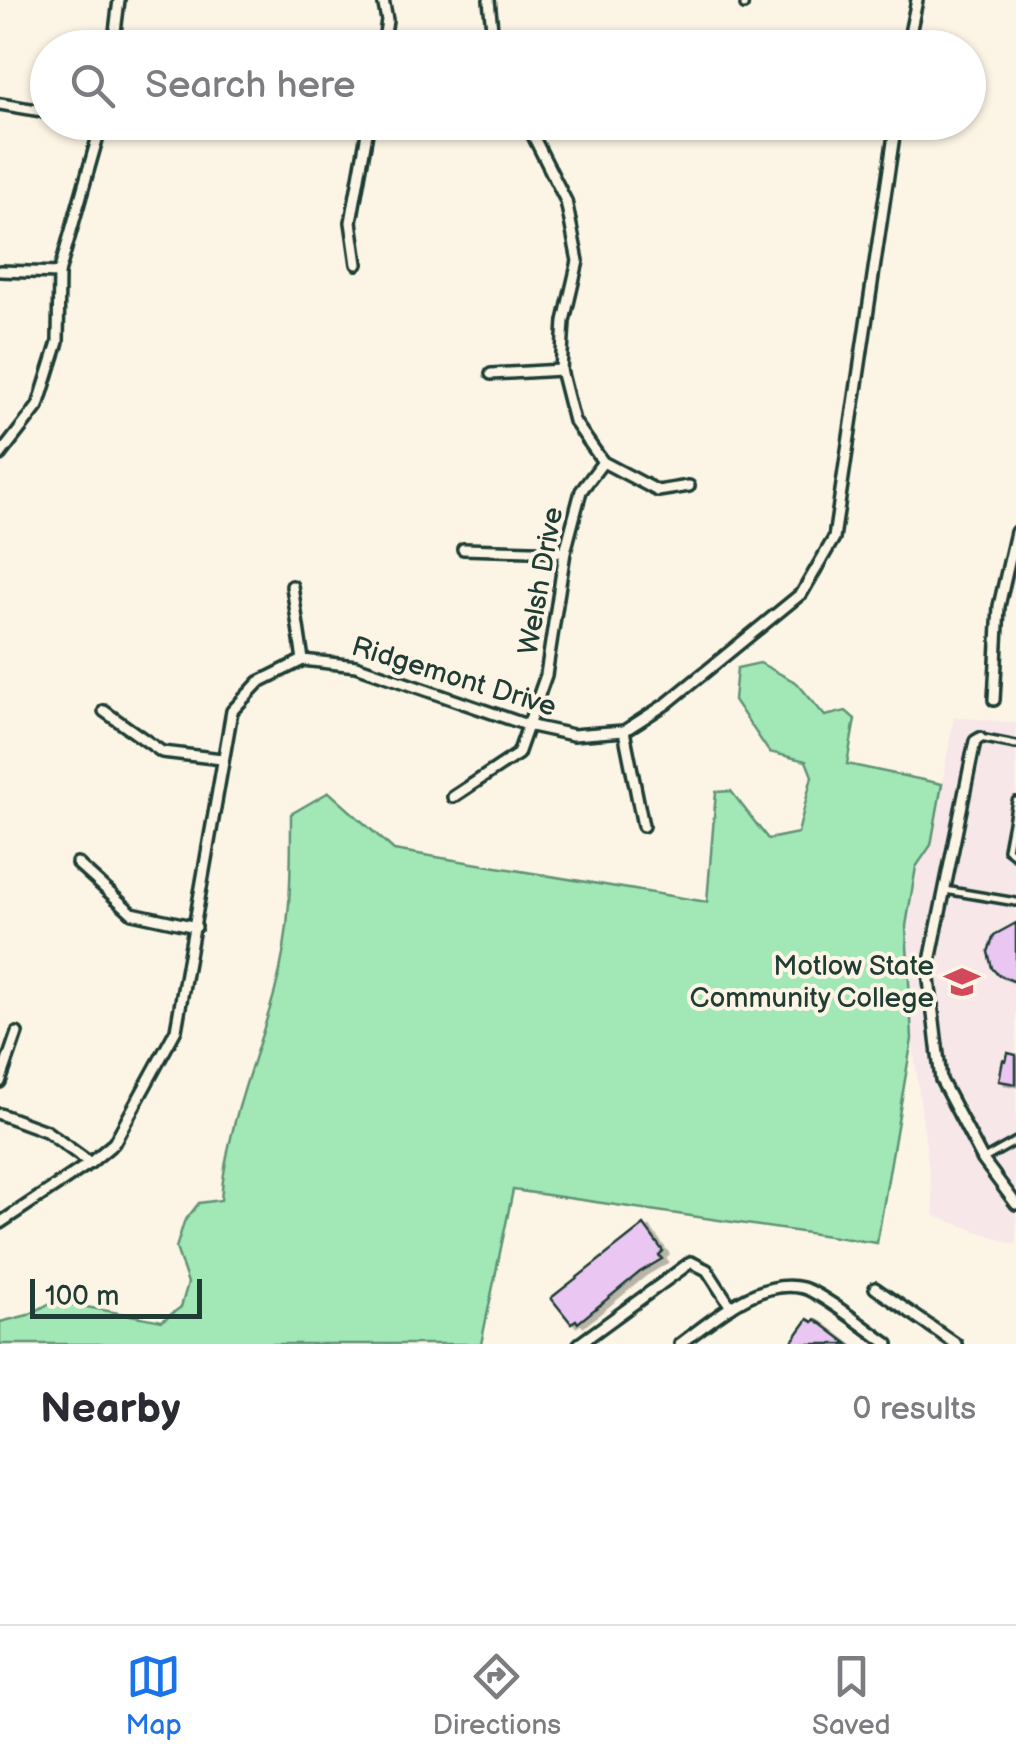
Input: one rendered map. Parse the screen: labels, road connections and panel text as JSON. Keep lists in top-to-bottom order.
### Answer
{
  "streets": {
    "street": ["Welsh Drive", "Ridgemont Drive"]
  },
  "crossings": [
    ["Welsh Drive", "Ridgemont Drive"]
  ],
  "places": {
    "school or university": ["Motlow State Community College"]
  },
  "scale_bar": "100 m",
  "page": {
    "search": "Search here",
    "scale": "100 m",
    "heading": ["Nearby", "0 results"],
    "nav": ["Map", "Directions", "Saved"]
  }
}
